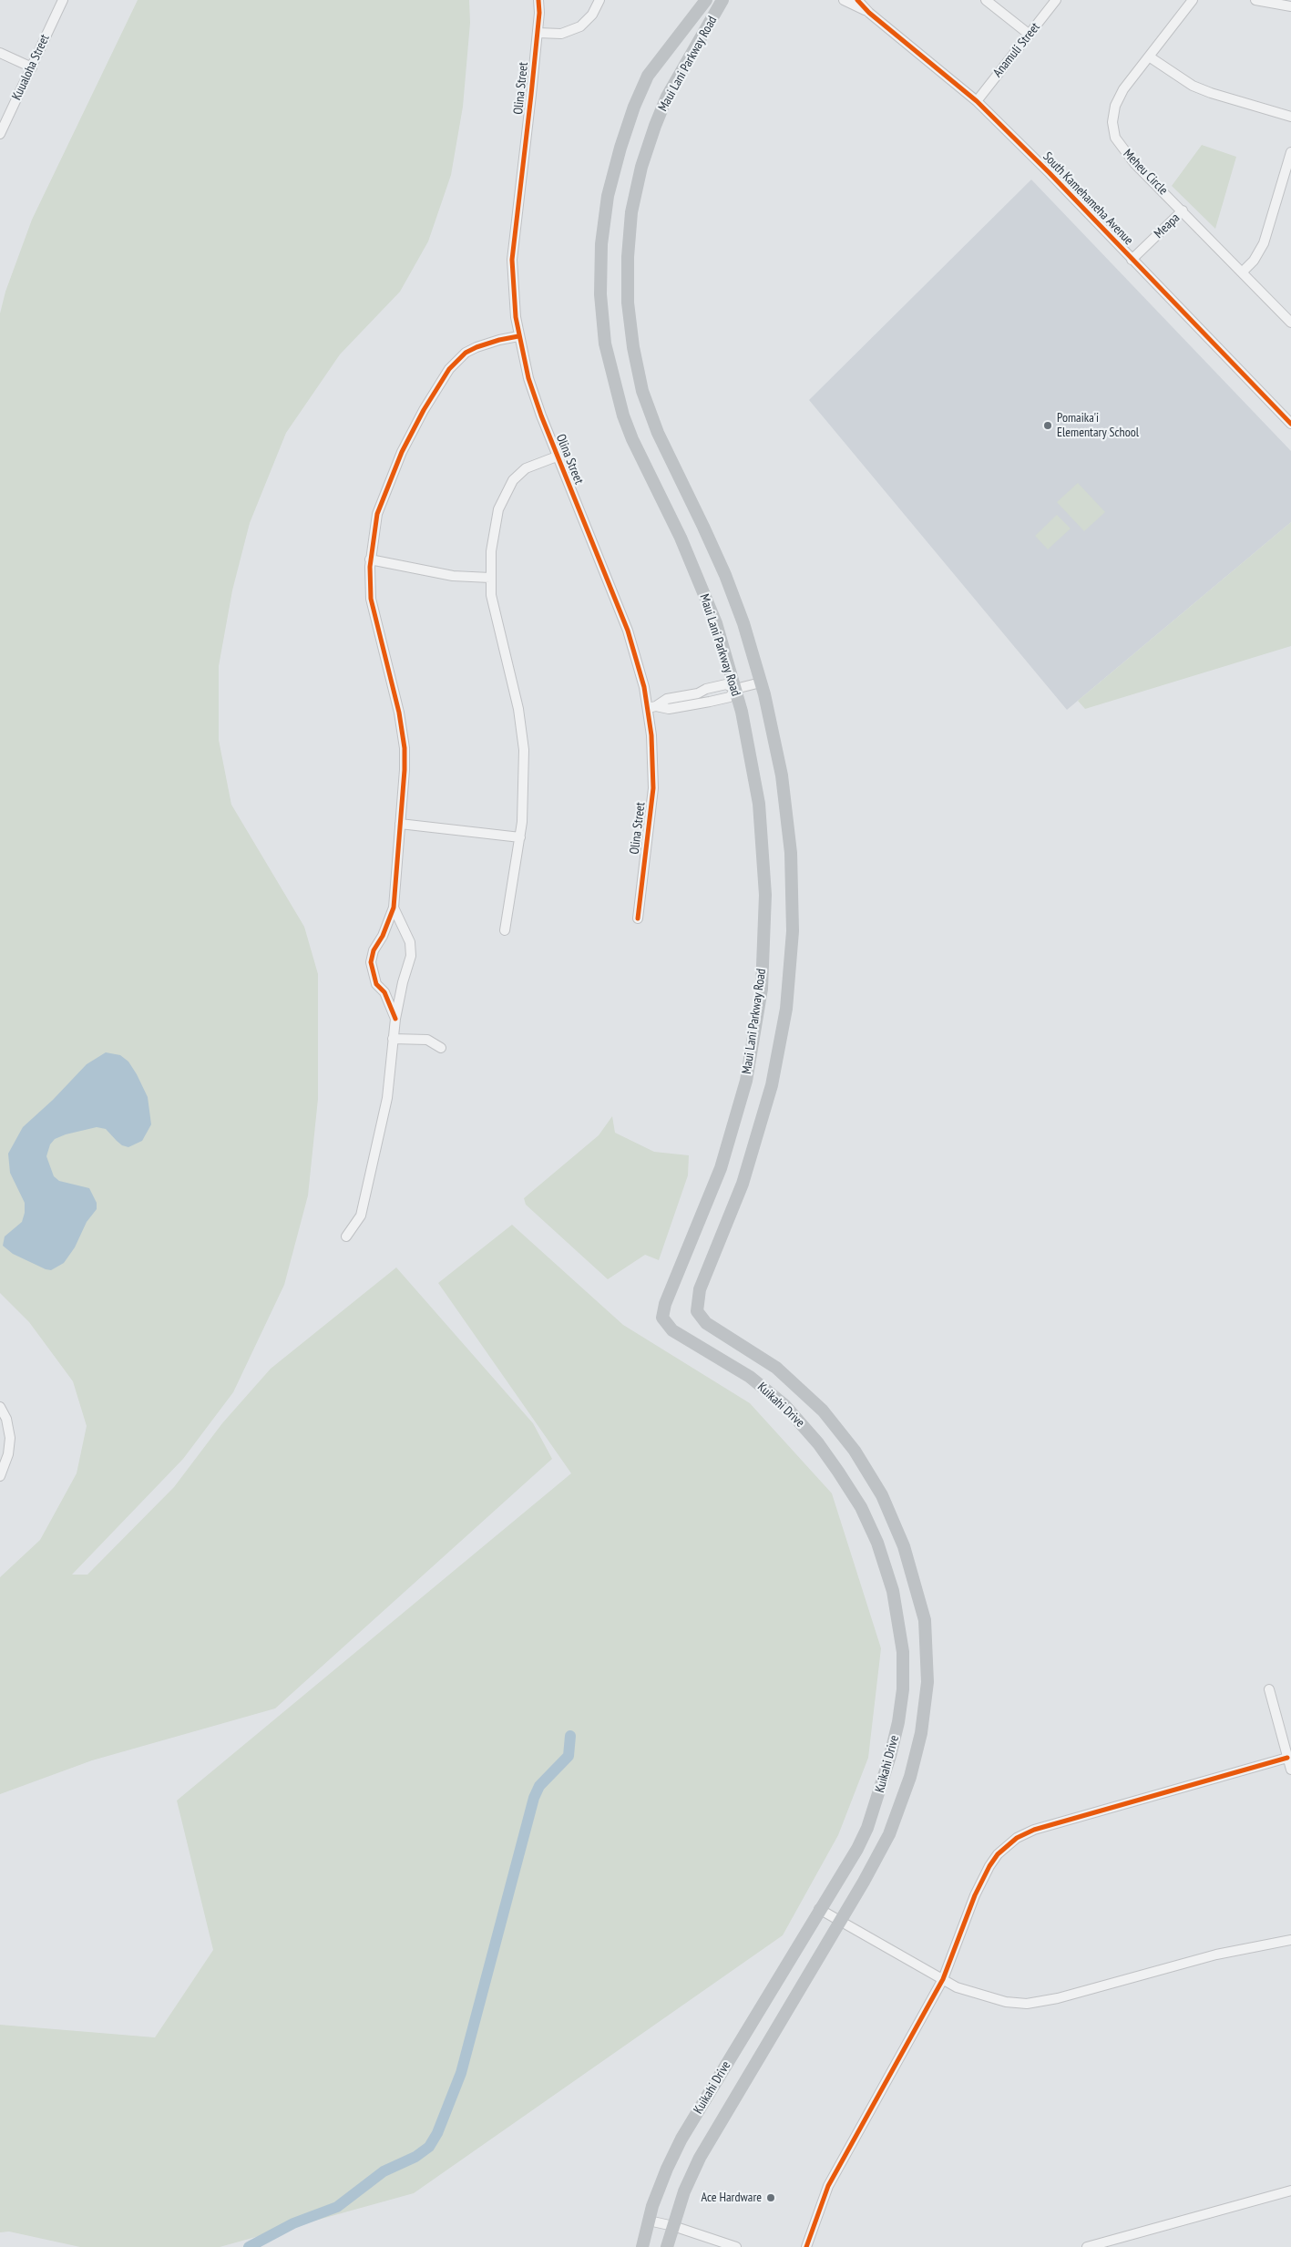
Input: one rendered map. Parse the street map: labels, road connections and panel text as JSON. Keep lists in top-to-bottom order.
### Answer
{
  "streets": {
    "main road": ["Maui Lani Parkway Road", "Kuikahi Drive"],
    "street": [
      "Anamuli Street",
      "Kuualoha Street",
      "Olina Street",
      "Meheu Circle",
      "South Kamehameha Avenue",
      "Meapa"
    ]
  },
  "crossings": [
    ["Anamuli Street", "South Kamehameha Avenue"],
    ["Maui Lani Parkway Road", "Kuikahi Drive"],
    ["Meheu Circle", "Meapa"],
    ["South Kamehameha Avenue", "Meapa"]
  ],
  "places": ["Pomaika'i Elementary School", "Ace Hardware"]
}
